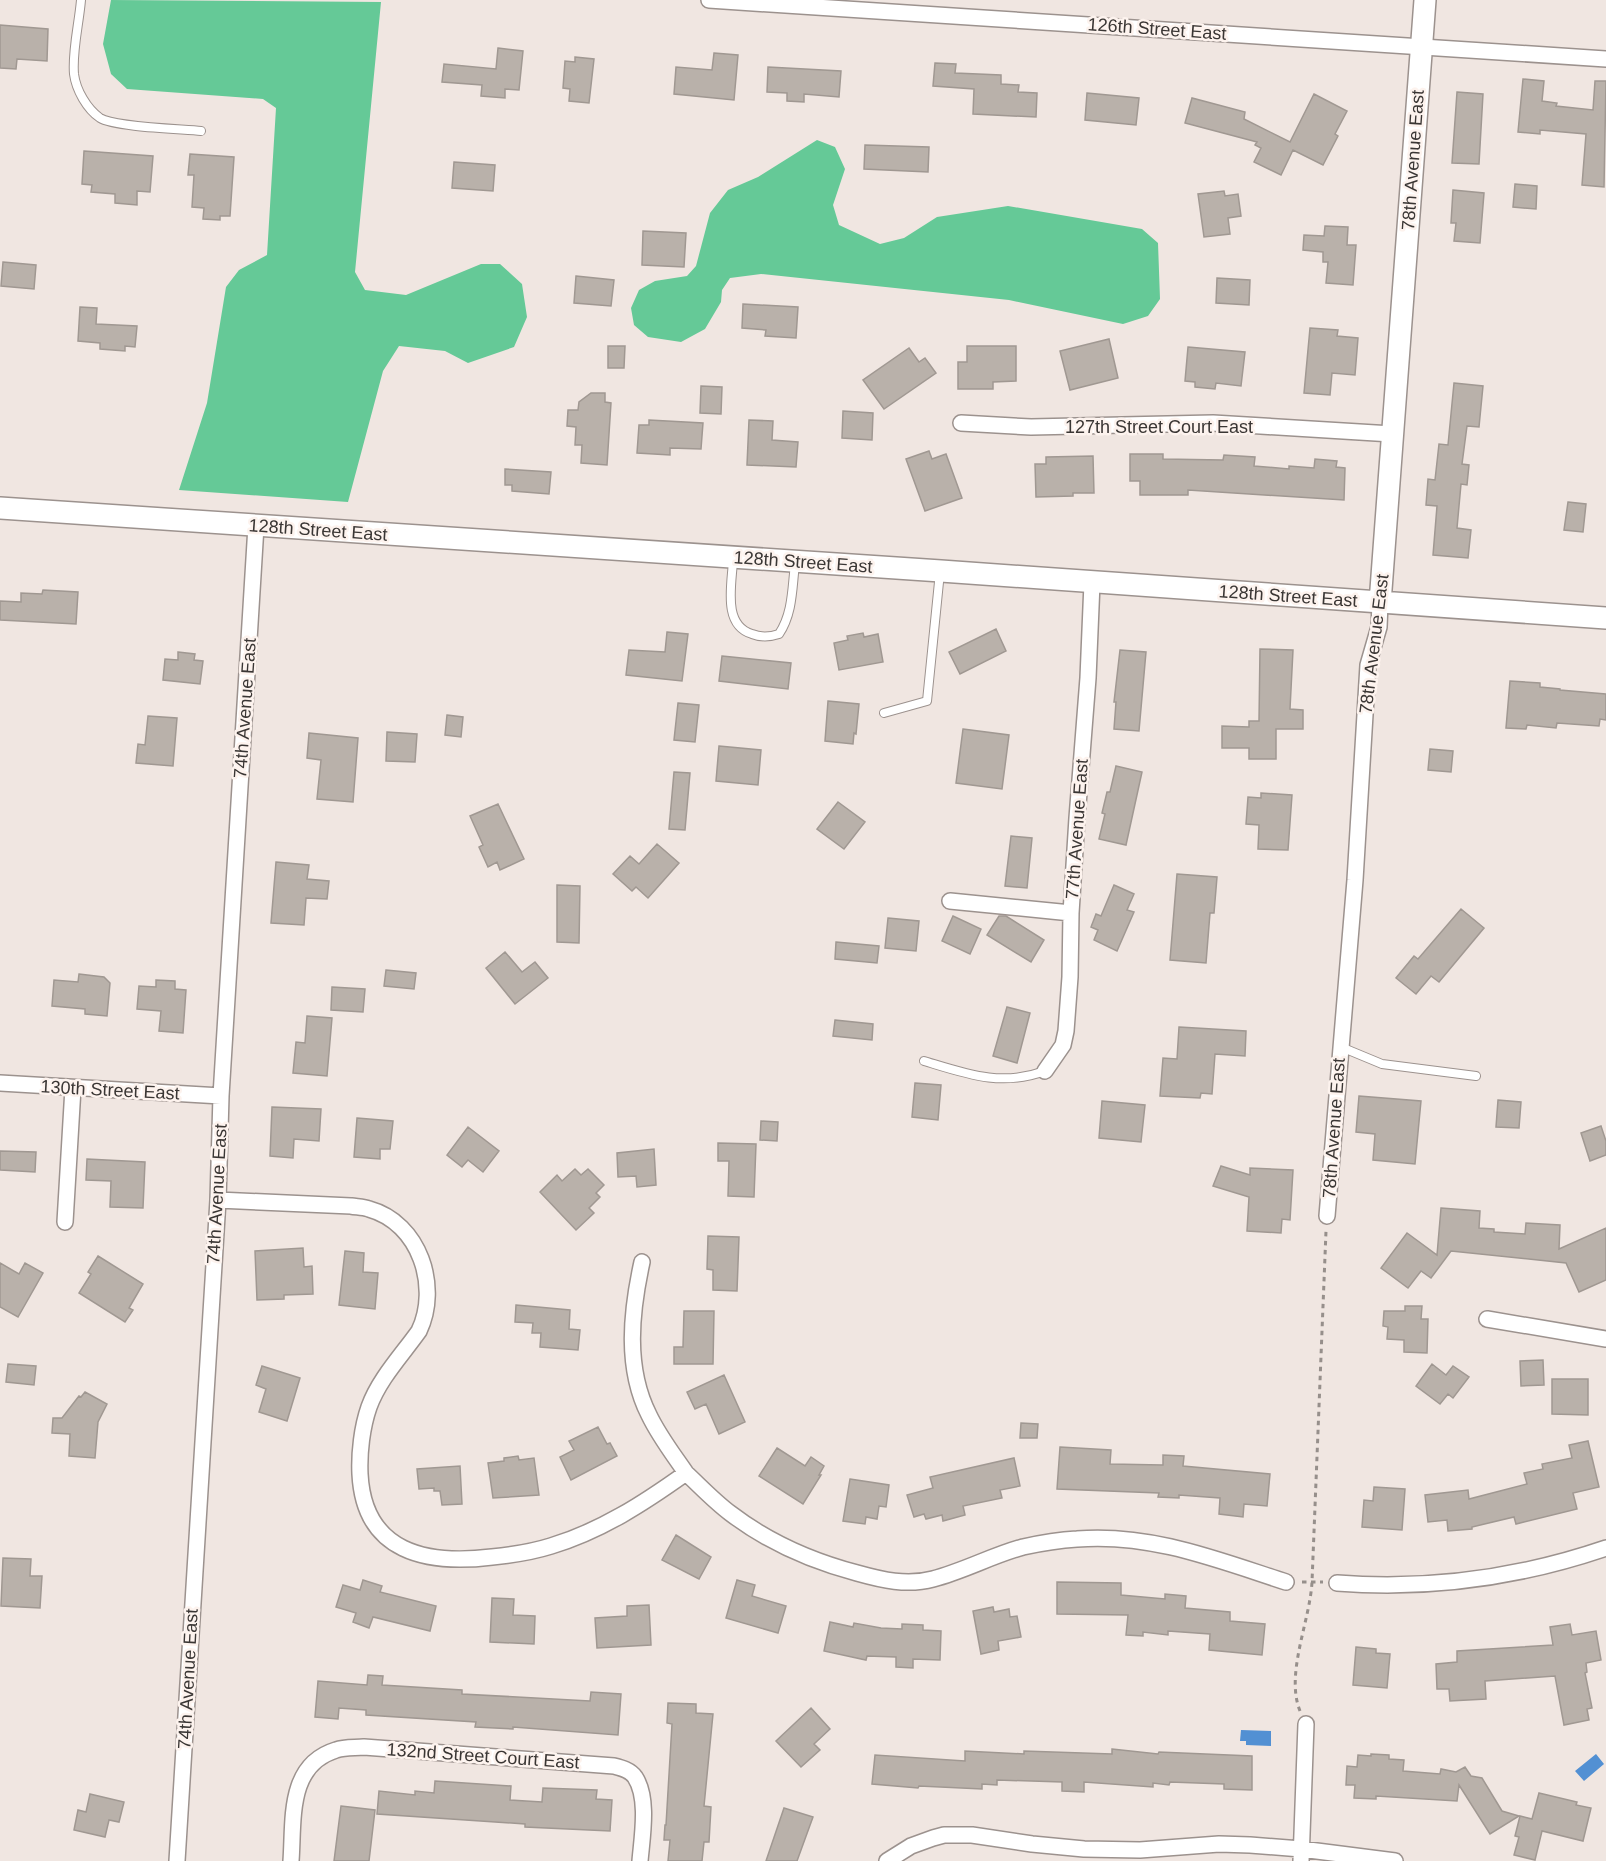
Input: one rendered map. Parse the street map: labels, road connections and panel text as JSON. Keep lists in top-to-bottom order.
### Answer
{
  "streets": {
    "street": [
      "126th Street East",
      "78th Avenue East",
      "127th Street Court East",
      "128th Street East",
      "74th Avenue East",
      "77th Avenue East",
      "130th Street East",
      "132nd Street Court East"
    ]
  },
  "crossings": [
    ["126th Street East", "78th Avenue East"],
    ["78th Avenue East", "127th Street Court East"],
    ["78th Avenue East", "128th Street East"],
    ["128th Street East", "74th Avenue East"],
    ["128th Street East", "77th Avenue East"],
    ["74th Avenue East", "130th Street East"]
  ]
}
